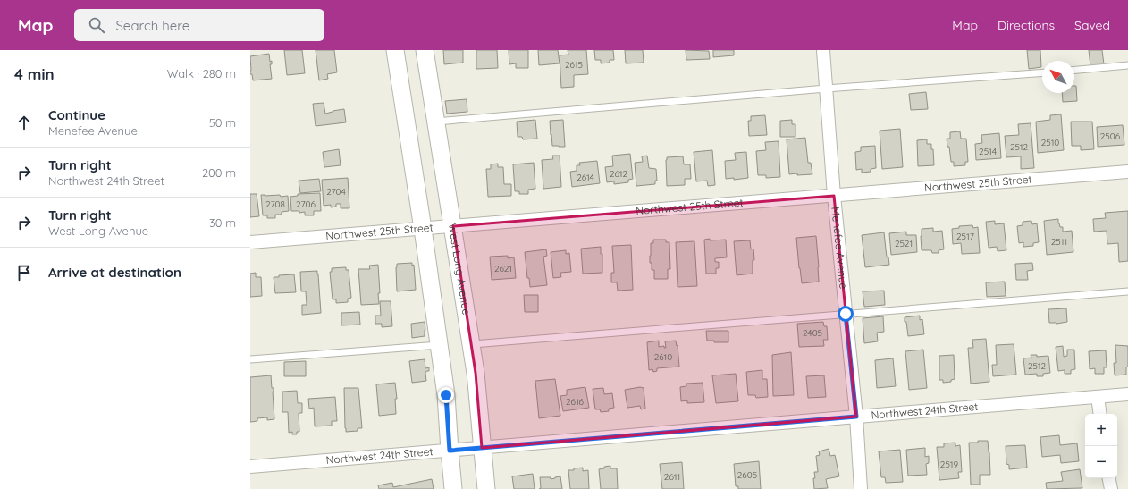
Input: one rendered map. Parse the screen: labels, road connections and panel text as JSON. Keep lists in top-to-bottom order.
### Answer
{
  "streets": {
    "main road": ["West Long Avenue"],
    "street": ["Northwest 25th Street", "Menefee Avenue", "Northwest 24th Street"]
  },
  "crossings": [
    ["Northwest 25th Street", "Menefee Avenue"],
    ["Northwest 25th Street", "West Long Avenue"],
    ["Menefee Avenue", "Northwest 24th Street"],
    ["West Long Avenue", "Northwest 24th Street"]
  ],
  "house_numbers": [
    "2615",
    "2506",
    "2510",
    "2512",
    "2514",
    "2612",
    "2614",
    "2704",
    "2708",
    "2706",
    "2517",
    "2511",
    "2521",
    "2621",
    "2405",
    "2610",
    "2512",
    "2616",
    "2519",
    "2605",
    "2611"
  ],
  "north": "top left",
  "page": {
    "header": "Map",
    "search": "Search here",
    "nav": ["Map", "Directions", "Saved"],
    "heading": ["4 min", "Walk · 280 m"],
    "list": [
      ["Continue", "Menefee Avenue", "50 m"],
      ["Turn right", "Northwest 24th Street", "200 m"],
      ["Turn right", "West Long Avenue", "30 m"],
      "Arrive at destination"
    ],
    "map_buttons": ["+", "−"]
  }
}
